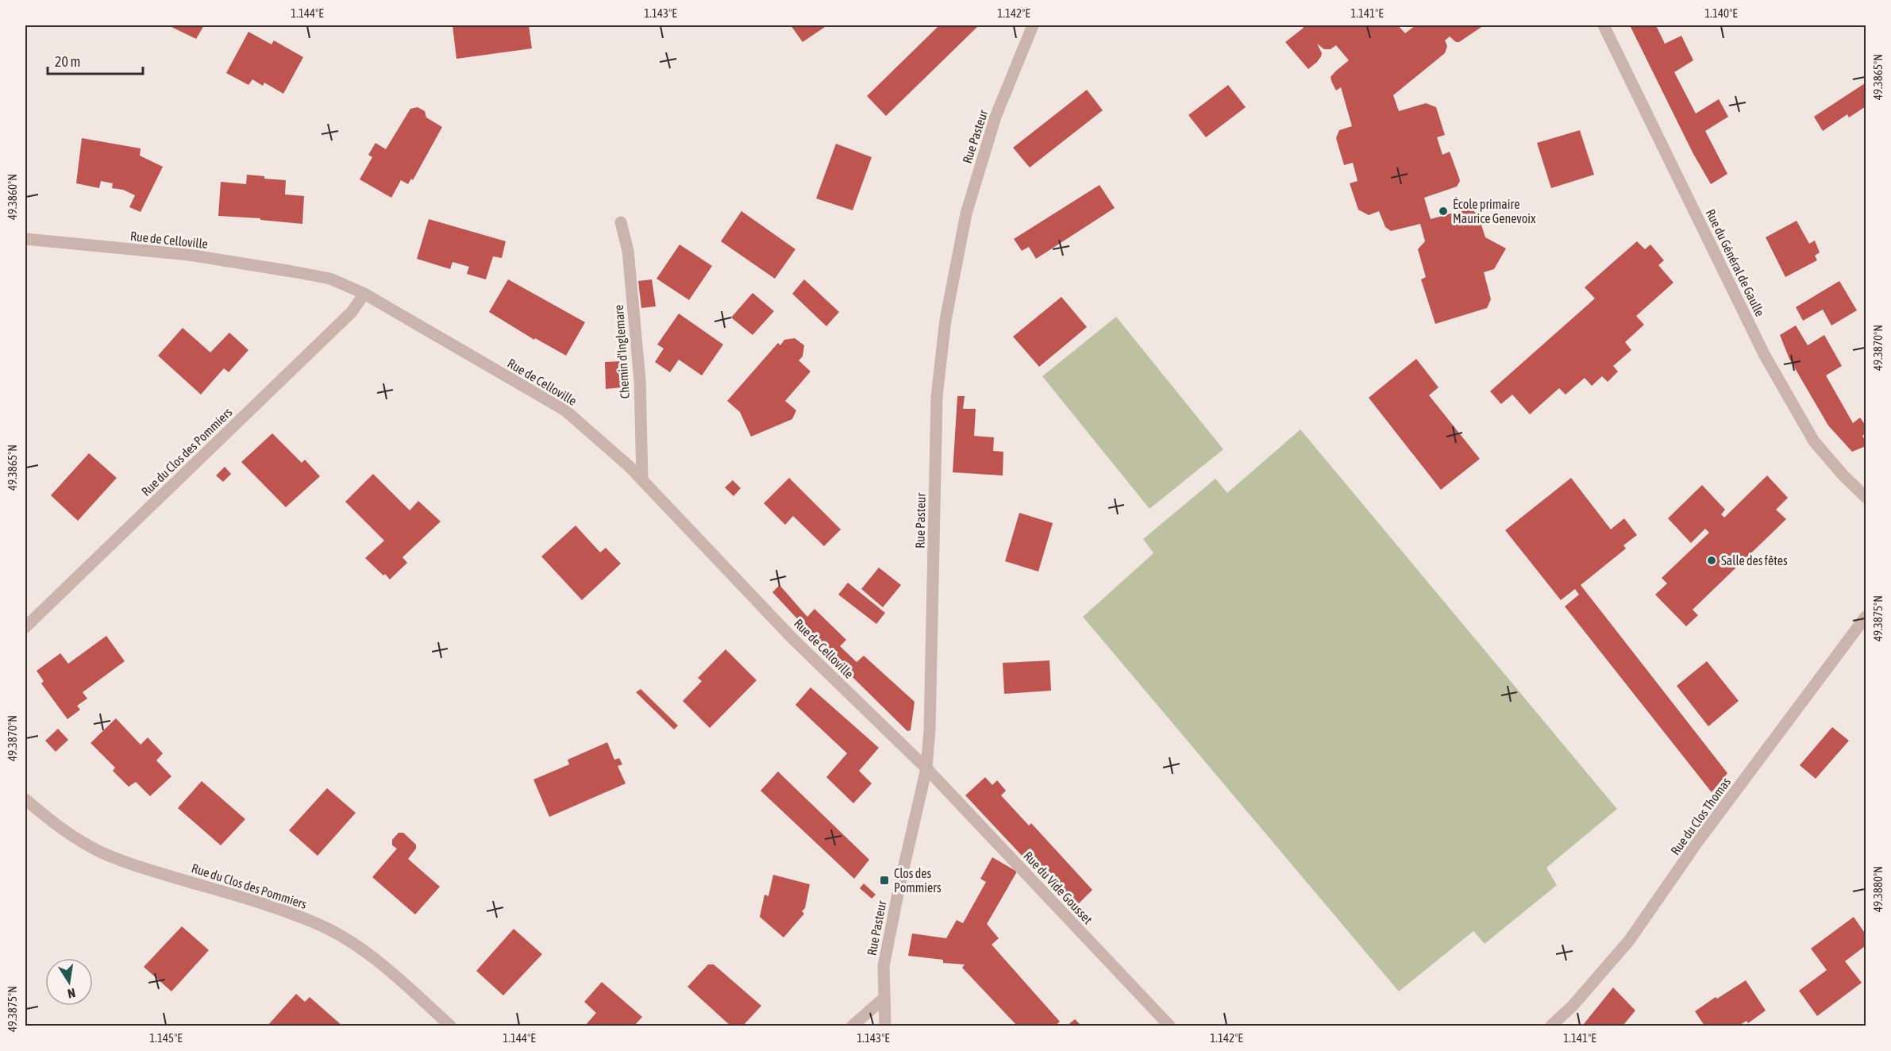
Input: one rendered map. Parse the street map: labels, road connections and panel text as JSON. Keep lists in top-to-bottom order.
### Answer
{
  "streets": {
    "street": [
      "Rue Pasteur",
      "Rue de Celloville",
      "Rue du Général de Gaulle",
      "Chemin d'Inglemare",
      "Rue du Clos des Pommiers",
      "Rue du Clos Thomas",
      "Rue du Vide Gousset"
    ]
  },
  "crossings": [
    ["Rue Pasteur", "Rue de Celloville"],
    ["Rue Pasteur", "Rue du Vide Gousset"],
    ["Rue de Celloville", "Chemin d'Inglemare"],
    ["Rue de Celloville", "Rue du Clos des Pommiers"],
    ["Rue de Celloville", "Rue du Vide Gousset"]
  ],
  "places": {
    "other": ["École primaire Maurice Genevoix", "Salle des fêtes"],
    "transit": ["Clos des Pommiers"]
  },
  "scale_bar": "20 m",
  "north": "bottom",
  "coordinates": [
    "1.144°E",
    "1.143°E",
    "1.142°E",
    "1.141°E",
    "1.140°E",
    "49.3865°N",
    "49.3860°N",
    "49.3870°N",
    "49.3875°N",
    "49.3880°N",
    "1.145°E"
  ]
}
